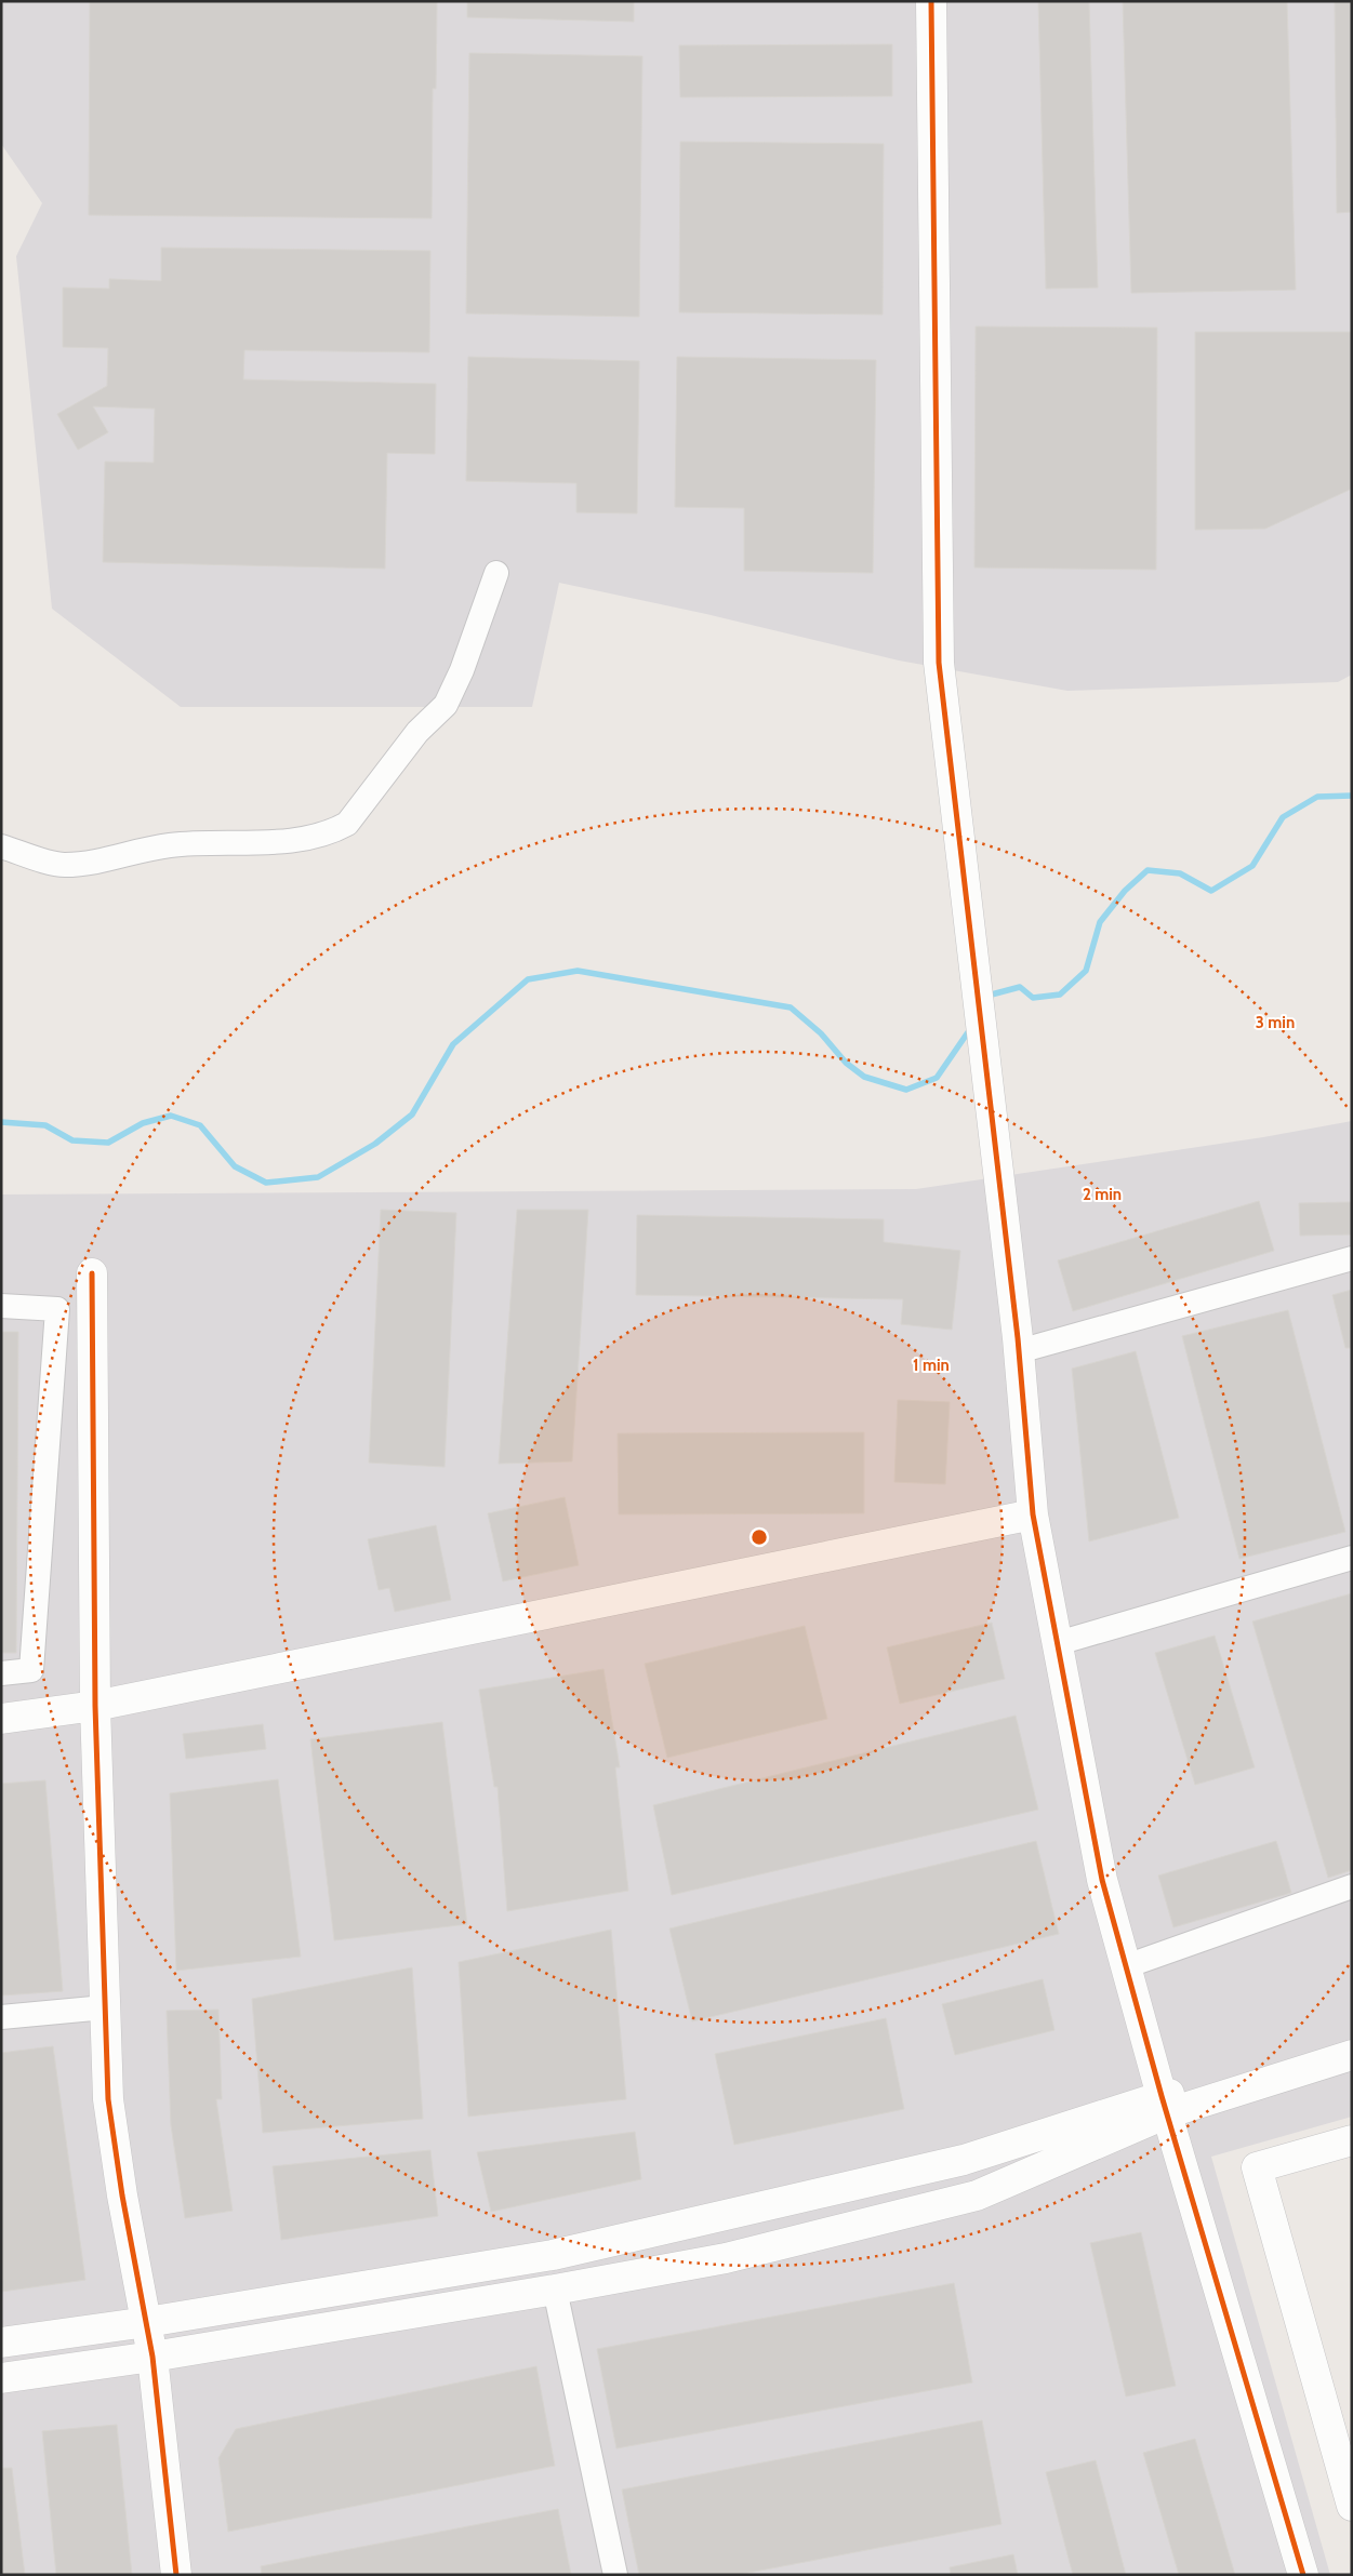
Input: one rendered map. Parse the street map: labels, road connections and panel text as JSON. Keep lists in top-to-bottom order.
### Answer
{
  "rings": ["3 min", "2 min", "1 min"]
}
